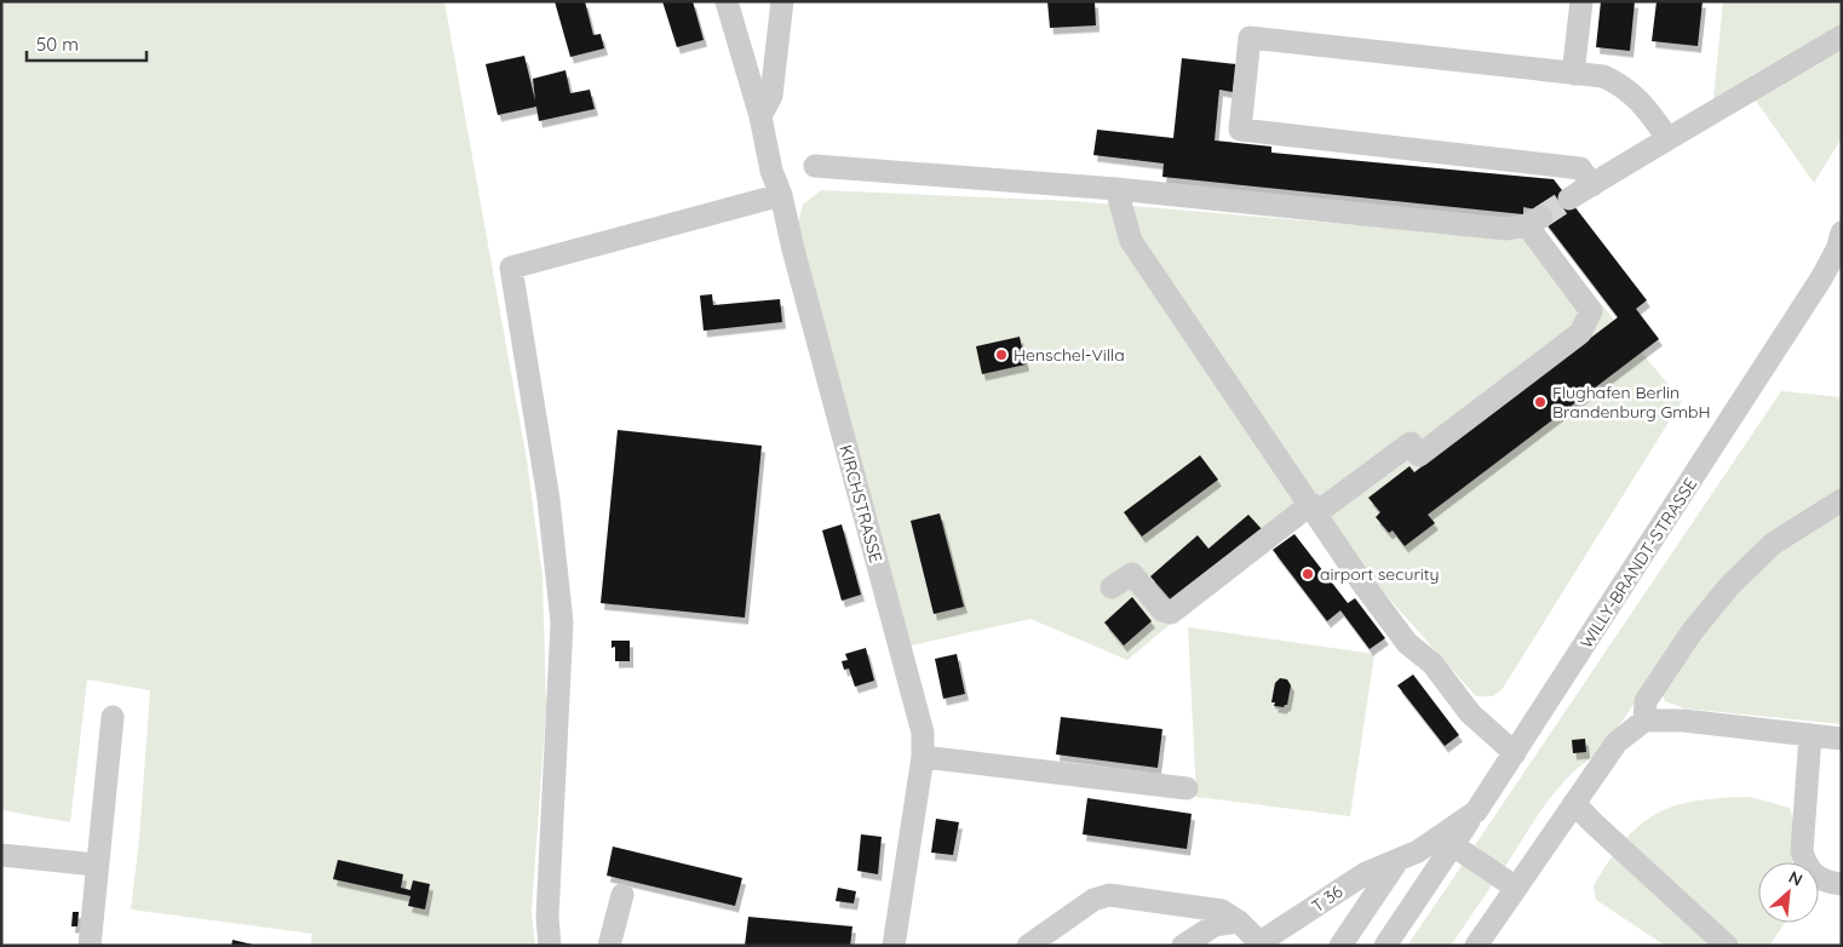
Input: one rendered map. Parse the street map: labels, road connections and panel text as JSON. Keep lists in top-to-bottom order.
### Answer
{
  "streets": {
    "street": ["KIRCHSTRASSE", "WILLY-BRANDT-STRASSE", "T 36"]
  },
  "crossings": [
    ["WILLY-BRANDT-STRASSE", "T 36"]
  ],
  "places": ["Henschel-Villa", "Flughafen Berlin Brandenburg GmbH", "airport security"],
  "scale_bar": "50 m",
  "north": "top right"
}
